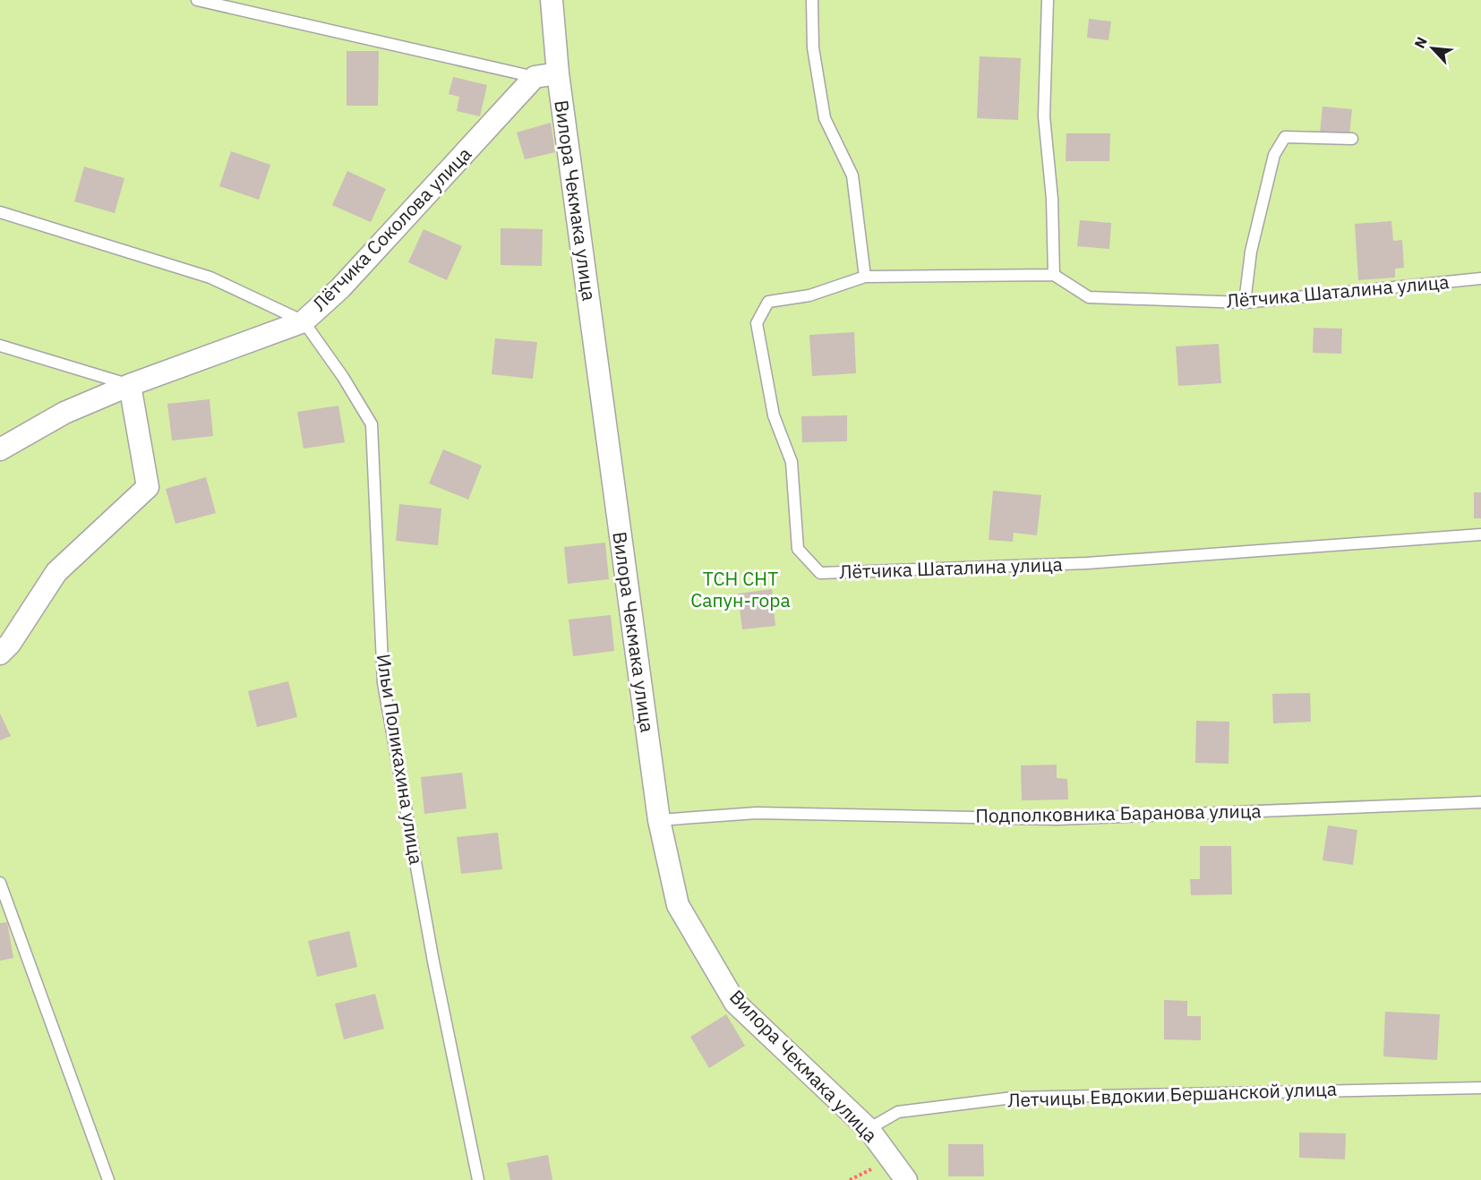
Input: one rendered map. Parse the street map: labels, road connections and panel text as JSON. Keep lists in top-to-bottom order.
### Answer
{
  "streets": {
    "street": ["Вилора Чекмака улица", "Лётчика Соколова улица"],
    "lane": [
      "Лётчика Шаталина улица",
      "Ильи Поликахина улица",
      "Подполковника Баранова улица",
      "Летчицы Евдокии Бершанской улица"
    ]
  },
  "crossings": [
    ["Вилора Чекмака улица", "Подполковника Баранова улица"],
    ["Вилора Чекмака улица", "Летчицы Евдокии Бершанской улица"],
    ["Лётчика Соколова улица", "Ильи Поликахина улица"]
  ],
  "parks": ["ТСН СНТ Сапун-гора"],
  "north": "top left"
}
